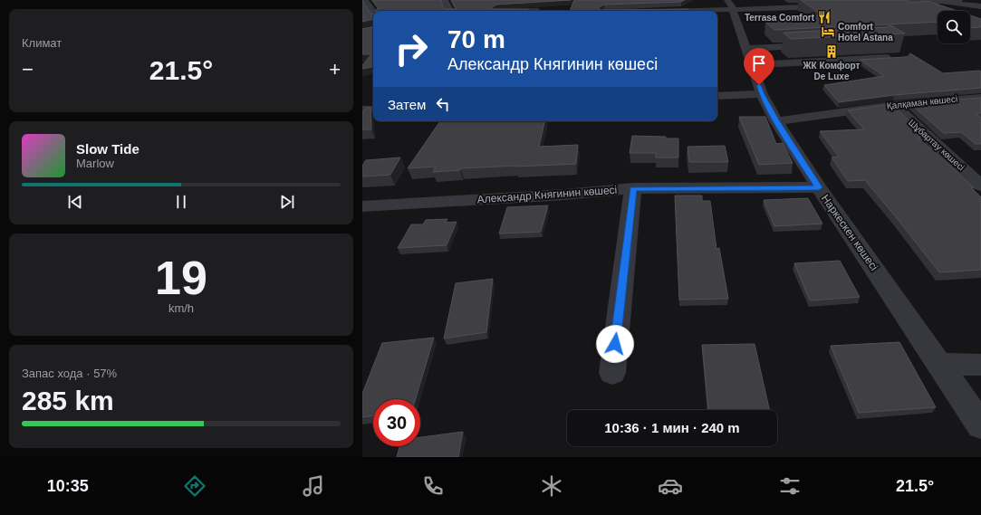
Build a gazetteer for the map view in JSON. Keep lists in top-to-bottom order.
{
  "streets": {
    "street": [
      "Қалқаман көшесі",
      "Шұбартау көшесі",
      "Александр Княгинин көшесі",
      "Наркескен көшесі"
    ]
  },
  "crossings": [
    ["Қалқаман көшесі", "Шұбартау көшесі"],
    ["Қалқаман көшесі", "Наркескен көшесі"],
    ["Александр Княгинин көшесі", "Наркескен көшесі"]
  ],
  "places": {
    "restaurant": ["Terrasa Comfort"],
    "hotel": ["Comfort Hotel Astana"],
    "building": ["ЖК Комфорт De Luxe"]
  },
  "page": {
    "tile": [
      "Климат",
      ["19", "km/h"],
      ["Запас хода · 57%", "285 km"]
    ],
    "turn": ["70 m", "Александр Княгинин көшесі"],
    "heat": ["−", "21.5°", "+"],
    "then": "Затем",
    "song": ["Slow Tide", "Marlow"],
    "limit": "30",
    "trip": "10:36 · 1 мин · 240 m",
    "tabs": ["10:35", "21.5°"]
  }
}
